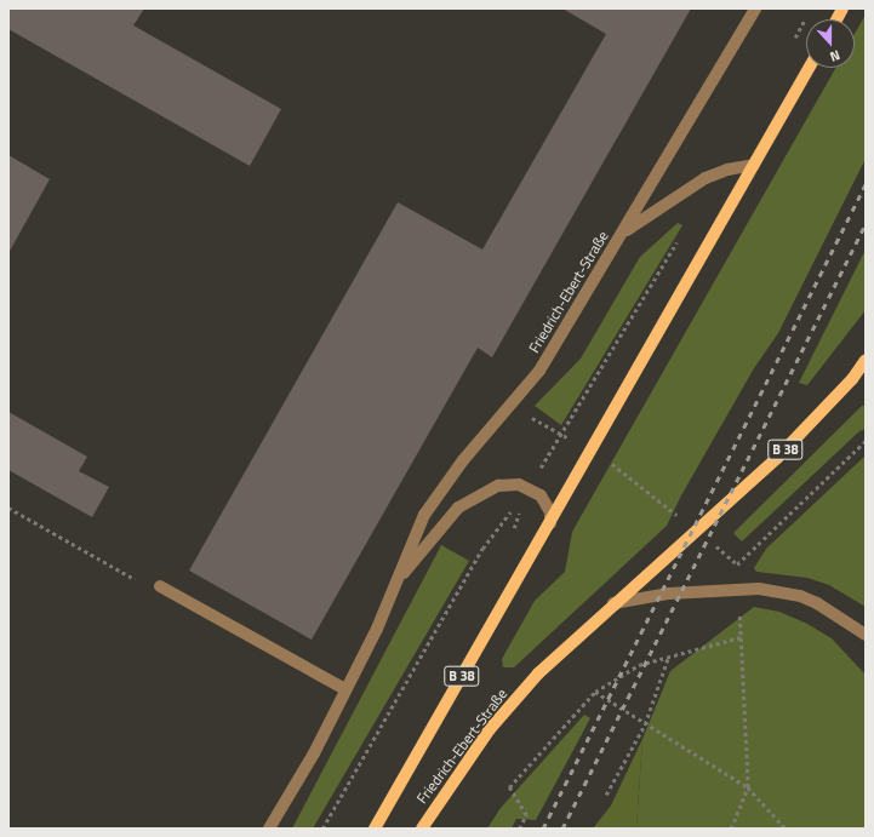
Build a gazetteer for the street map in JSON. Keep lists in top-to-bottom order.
{
  "streets": {
    "main road": ["Friedrich-Ebert-Straße", "B 38"]
  },
  "north": "bottom"
}
